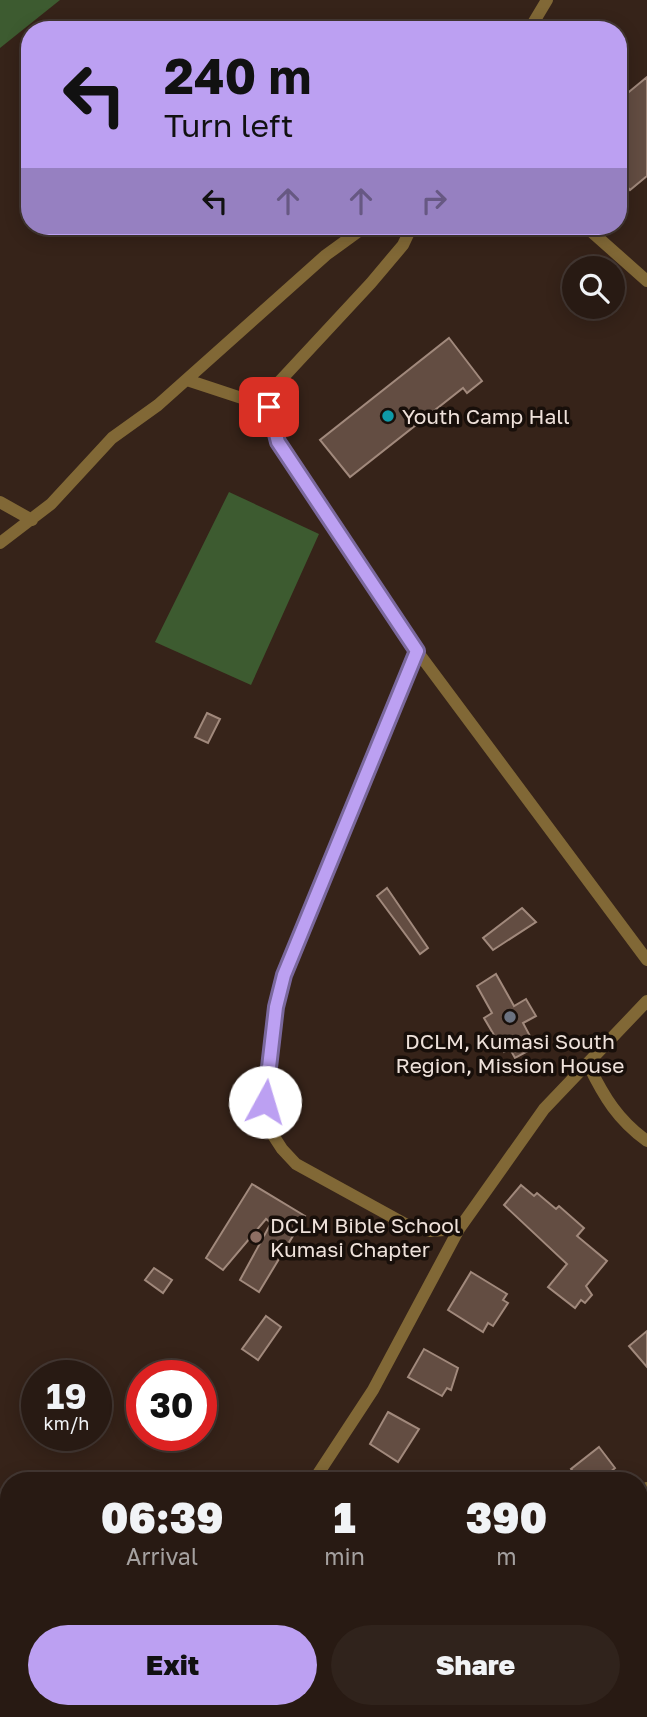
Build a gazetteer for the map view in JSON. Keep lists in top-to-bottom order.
{
  "places": ["Youth Camp Hall", "DCLM, Kumasi South Region, Mission House", "DCLM Bible School Kumasi Chapter"],
  "page": {
    "turn": ["240 m", "Turn left"],
    "speed": "19 km/h",
    "limit": "30",
    "eta": [
      "06:39",
      "Arrival",
      "1",
      "min",
      "390",
      "m"
    ],
    "buttons": ["Exit", "Share"]
  }
}
